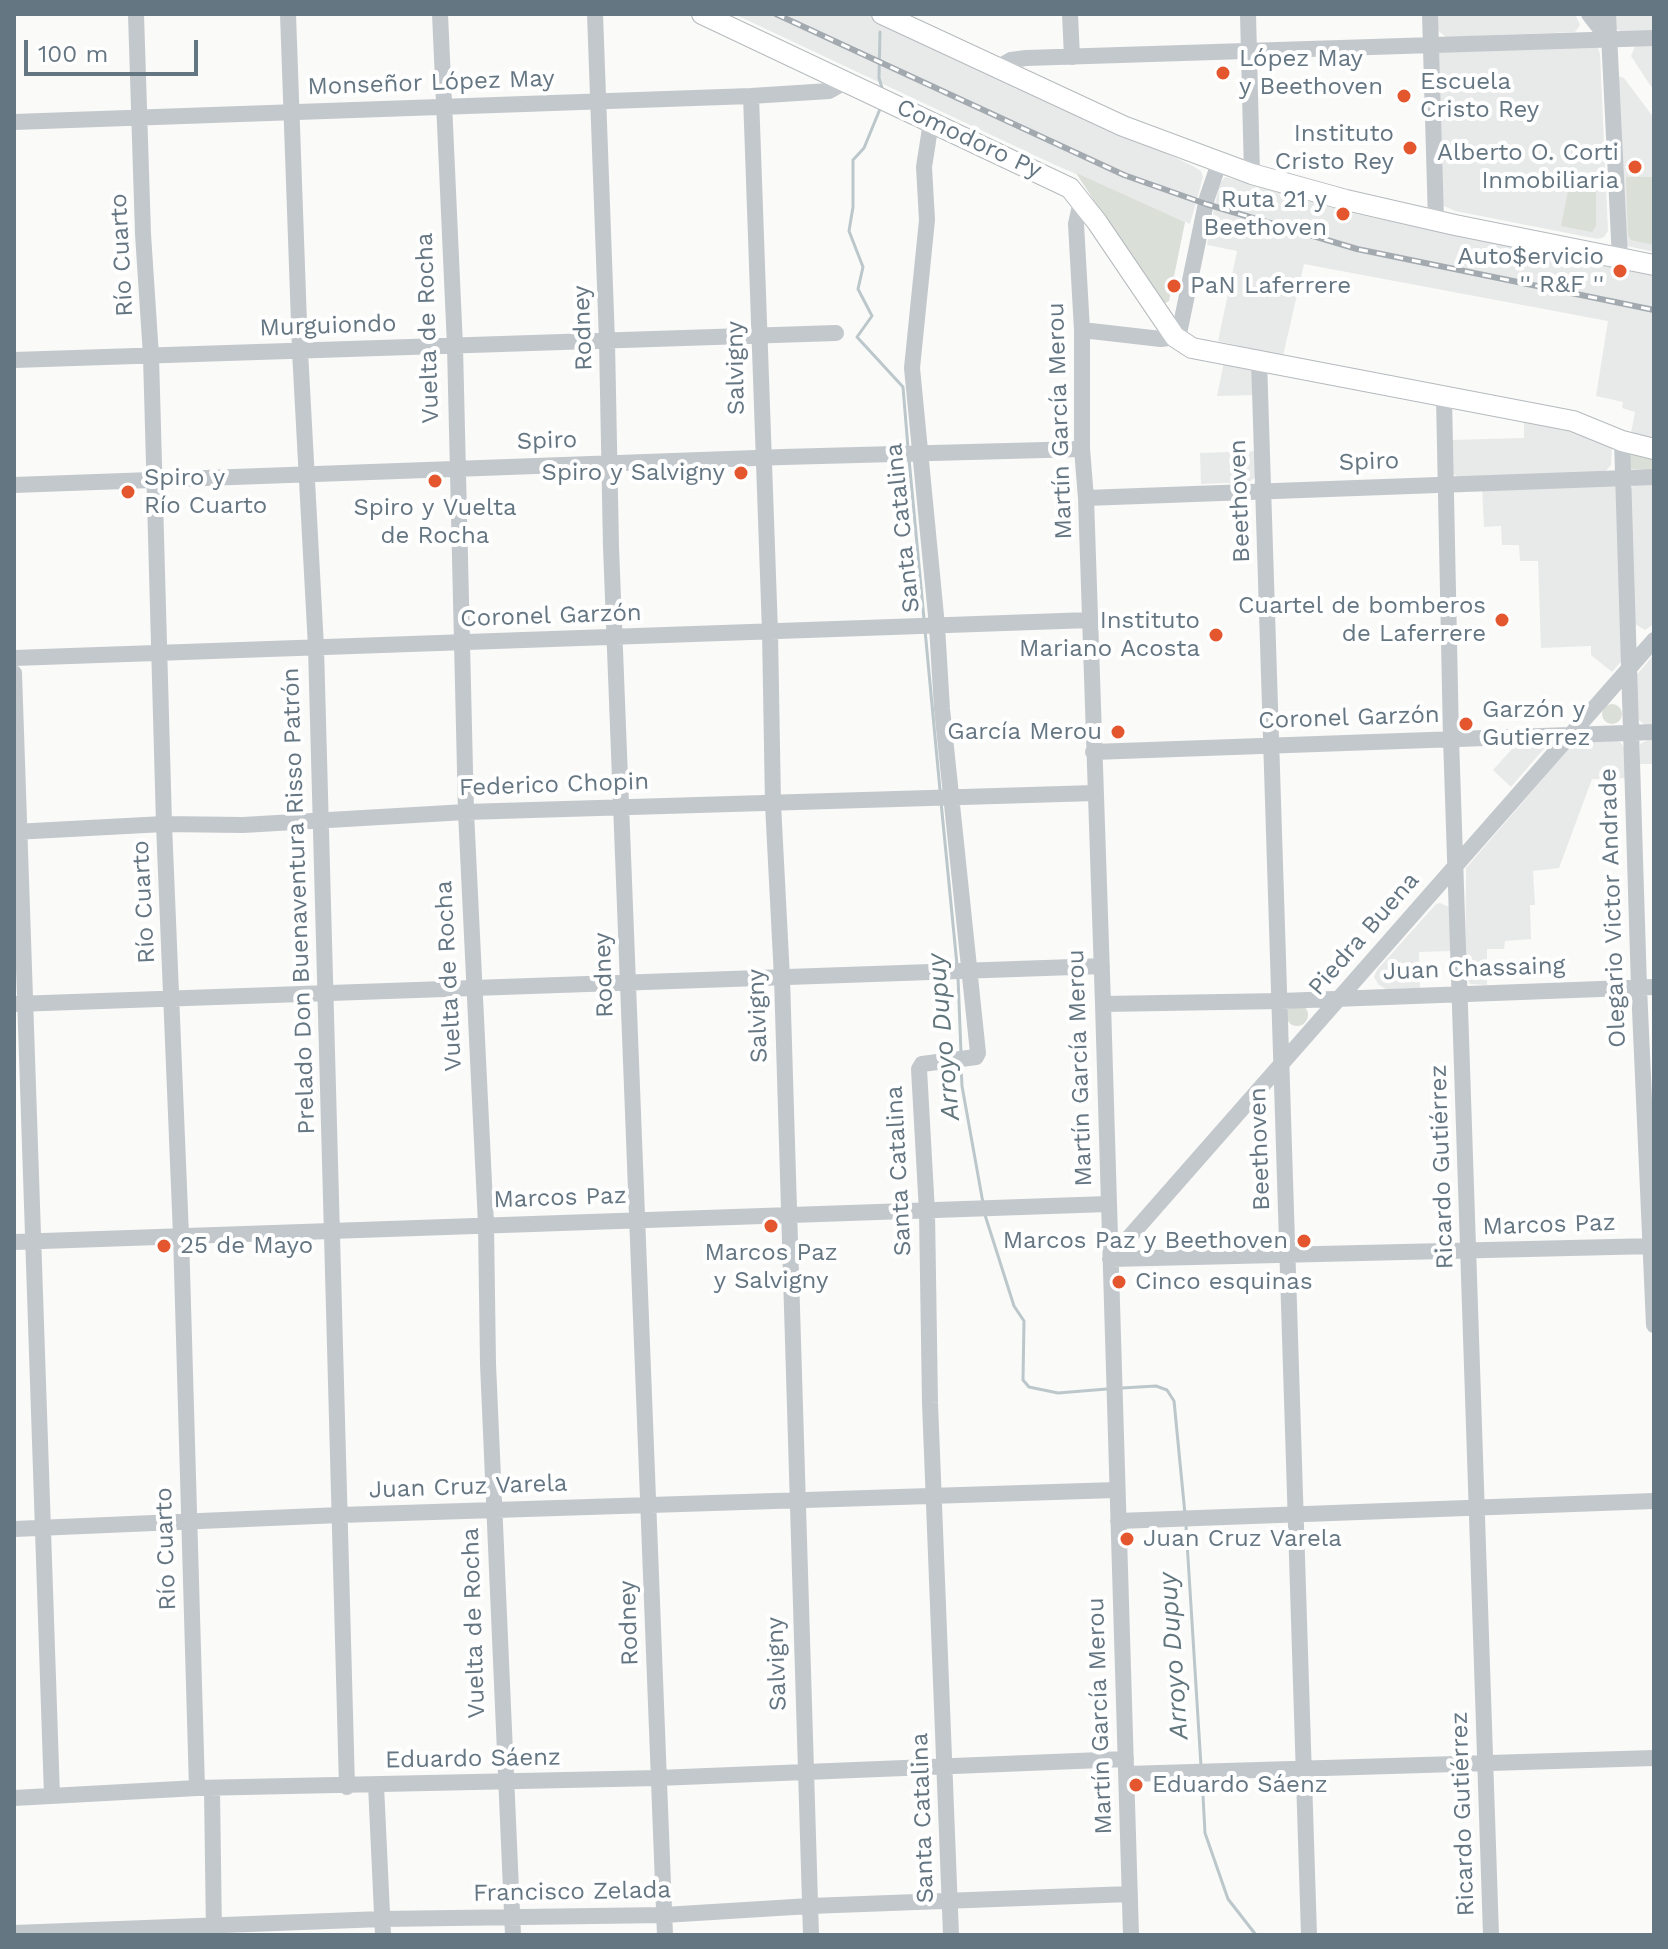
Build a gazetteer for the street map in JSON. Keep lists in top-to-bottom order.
{
  "streets": {
    "main road": ["Comodoro Py"],
    "street": [
      "Monseñor López May",
      "Río Cuarto",
      "Murguiondo",
      "Vuelta de Rocha",
      "Rodney",
      "Salvigny",
      "Martín García Merou",
      "Spiro",
      "Beethoven",
      "Santa Catalina",
      "Coronel Garzón",
      "Federico Chopin",
      "Prelado Don Buenaventura Risso Patrón",
      "Olegario Victor Andrade",
      "Piedra Buena",
      "Juan Chassaing",
      "Ricardo Gutiérrez",
      "Marcos Paz",
      "Juan Cruz Varela",
      "Eduardo Sáenz",
      "Francisco Zelada"
    ]
  },
  "crossings": [
    ["Monseñor López May", "Comodoro Py"],
    ["Monseñor López May", "Río Cuarto"],
    ["Monseñor López May", "Vuelta de Rocha"],
    ["Monseñor López May", "Rodney"],
    ["Monseñor López May", "Salvigny"],
    ["Monseñor López May", "Prelado Don Buenaventura Risso Patrón"],
    ["Comodoro Py", "Martín García Merou"],
    ["Comodoro Py", "Santa Catalina"],
    ["Río Cuarto", "Murguiondo"],
    ["Río Cuarto", "Spiro"],
    ["Río Cuarto", "Coronel Garzón"],
    ["Río Cuarto", "Federico Chopin"],
    ["Río Cuarto", "Marcos Paz"],
    ["Río Cuarto", "Juan Cruz Varela"],
    ["Río Cuarto", "Eduardo Sáenz"],
    ["Río Cuarto", "Francisco Zelada"],
    ["Murguiondo", "Vuelta de Rocha"],
    ["Murguiondo", "Rodney"],
    ["Murguiondo", "Salvigny"],
    ["Murguiondo", "Prelado Don Buenaventura Risso Patrón"],
    ["Vuelta de Rocha", "Spiro"],
    ["Vuelta de Rocha", "Coronel Garzón"],
    ["Vuelta de Rocha", "Federico Chopin"],
    ["Vuelta de Rocha", "Marcos Paz"],
    ["Vuelta de Rocha", "Juan Cruz Varela"],
    ["Vuelta de Rocha", "Eduardo Sáenz"],
    ["Vuelta de Rocha", "Francisco Zelada"],
    ["Rodney", "Spiro"],
    ["Rodney", "Coronel Garzón"],
    ["Rodney", "Federico Chopin"],
    ["Rodney", "Marcos Paz"],
    ["Rodney", "Juan Cruz Varela"],
    ["Rodney", "Eduardo Sáenz"],
    ["Rodney", "Francisco Zelada"],
    ["Salvigny", "Spiro"],
    ["Salvigny", "Coronel Garzón"],
    ["Salvigny", "Federico Chopin"],
    ["Salvigny", "Marcos Paz"],
    ["Salvigny", "Juan Cruz Varela"],
    ["Salvigny", "Eduardo Sáenz"],
    ["Salvigny", "Francisco Zelada"],
    ["Martín García Merou", "Spiro"],
    ["Martín García Merou", "Coronel Garzón"],
    ["Martín García Merou", "Federico Chopin"],
    ["Martín García Merou", "Piedra Buena"],
    ["Martín García Merou", "Juan Chassaing"],
    ["Martín García Merou", "Marcos Paz"],
    ["Martín García Merou", "Juan Cruz Varela"],
    ["Martín García Merou", "Eduardo Sáenz"],
    ["Martín García Merou", "Francisco Zelada"],
    ["Spiro", "Beethoven"],
    ["Spiro", "Santa Catalina"],
    ["Spiro", "Prelado Don Buenaventura Risso Patrón"],
    ["Spiro", "Olegario Victor Andrade"],
    ["Spiro", "Ricardo Gutiérrez"],
    ["Beethoven", "Coronel Garzón"],
    ["Beethoven", "Piedra Buena"],
    ["Beethoven", "Juan Chassaing"],
    ["Beethoven", "Marcos Paz"],
    ["Beethoven", "Eduardo Sáenz"],
    ["Santa Catalina", "Coronel Garzón"],
    ["Santa Catalina", "Federico Chopin"],
    ["Santa Catalina", "Marcos Paz"],
    ["Santa Catalina", "Juan Cruz Varela"],
    ["Santa Catalina", "Eduardo Sáenz"],
    ["Santa Catalina", "Francisco Zelada"],
    ["Coronel Garzón", "Prelado Don Buenaventura Risso Patrón"],
    ["Coronel Garzón", "Olegario Victor Andrade"],
    ["Coronel Garzón", "Piedra Buena"],
    ["Coronel Garzón", "Ricardo Gutiérrez"],
    ["Federico Chopin", "Prelado Don Buenaventura Risso Patrón"],
    ["Prelado Don Buenaventura Risso Patrón", "Marcos Paz"],
    ["Prelado Don Buenaventura Risso Patrón", "Juan Cruz Varela"],
    ["Prelado Don Buenaventura Risso Patrón", "Eduardo Sáenz"],
    ["Olegario Victor Andrade", "Piedra Buena"],
    ["Olegario Victor Andrade", "Juan Chassaing"],
    ["Olegario Victor Andrade", "Marcos Paz"],
    ["Piedra Buena", "Juan Chassaing"],
    ["Piedra Buena", "Ricardo Gutiérrez"],
    ["Piedra Buena", "Marcos Paz"],
    ["Juan Chassaing", "Ricardo Gutiérrez"],
    ["Ricardo Gutiérrez", "Marcos Paz"],
    ["Ricardo Gutiérrez", "Eduardo Sáenz"]
  ],
  "water": ["Arroyo Dupuy"],
  "places": [
    "López May y Beethoven",
    "Escuela Cristo Rey",
    "Instituto Cristo Rey",
    "Alberto O. Corti Inmobiliaria",
    "Ruta 21 y Beethoven",
    "Auto$ervicio '' R&F ''",
    "PaN Laferrere",
    "Spiro y Salvigny",
    "Spiro y Vuelta de Rocha",
    "Spiro y Río Cuarto",
    "Cuartel de bomberos de Laferrere",
    "Instituto Mariano Acosta",
    "Garzón y Gutierrez",
    "García Merou",
    "Marcos Paz y Salvigny",
    "Marcos Paz y Beethoven",
    "25 de Mayo",
    "Cinco esquinas",
    "Juan Cruz Varela",
    "Eduardo Sáenz"
  ],
  "scale_bar": "100 m"
}
